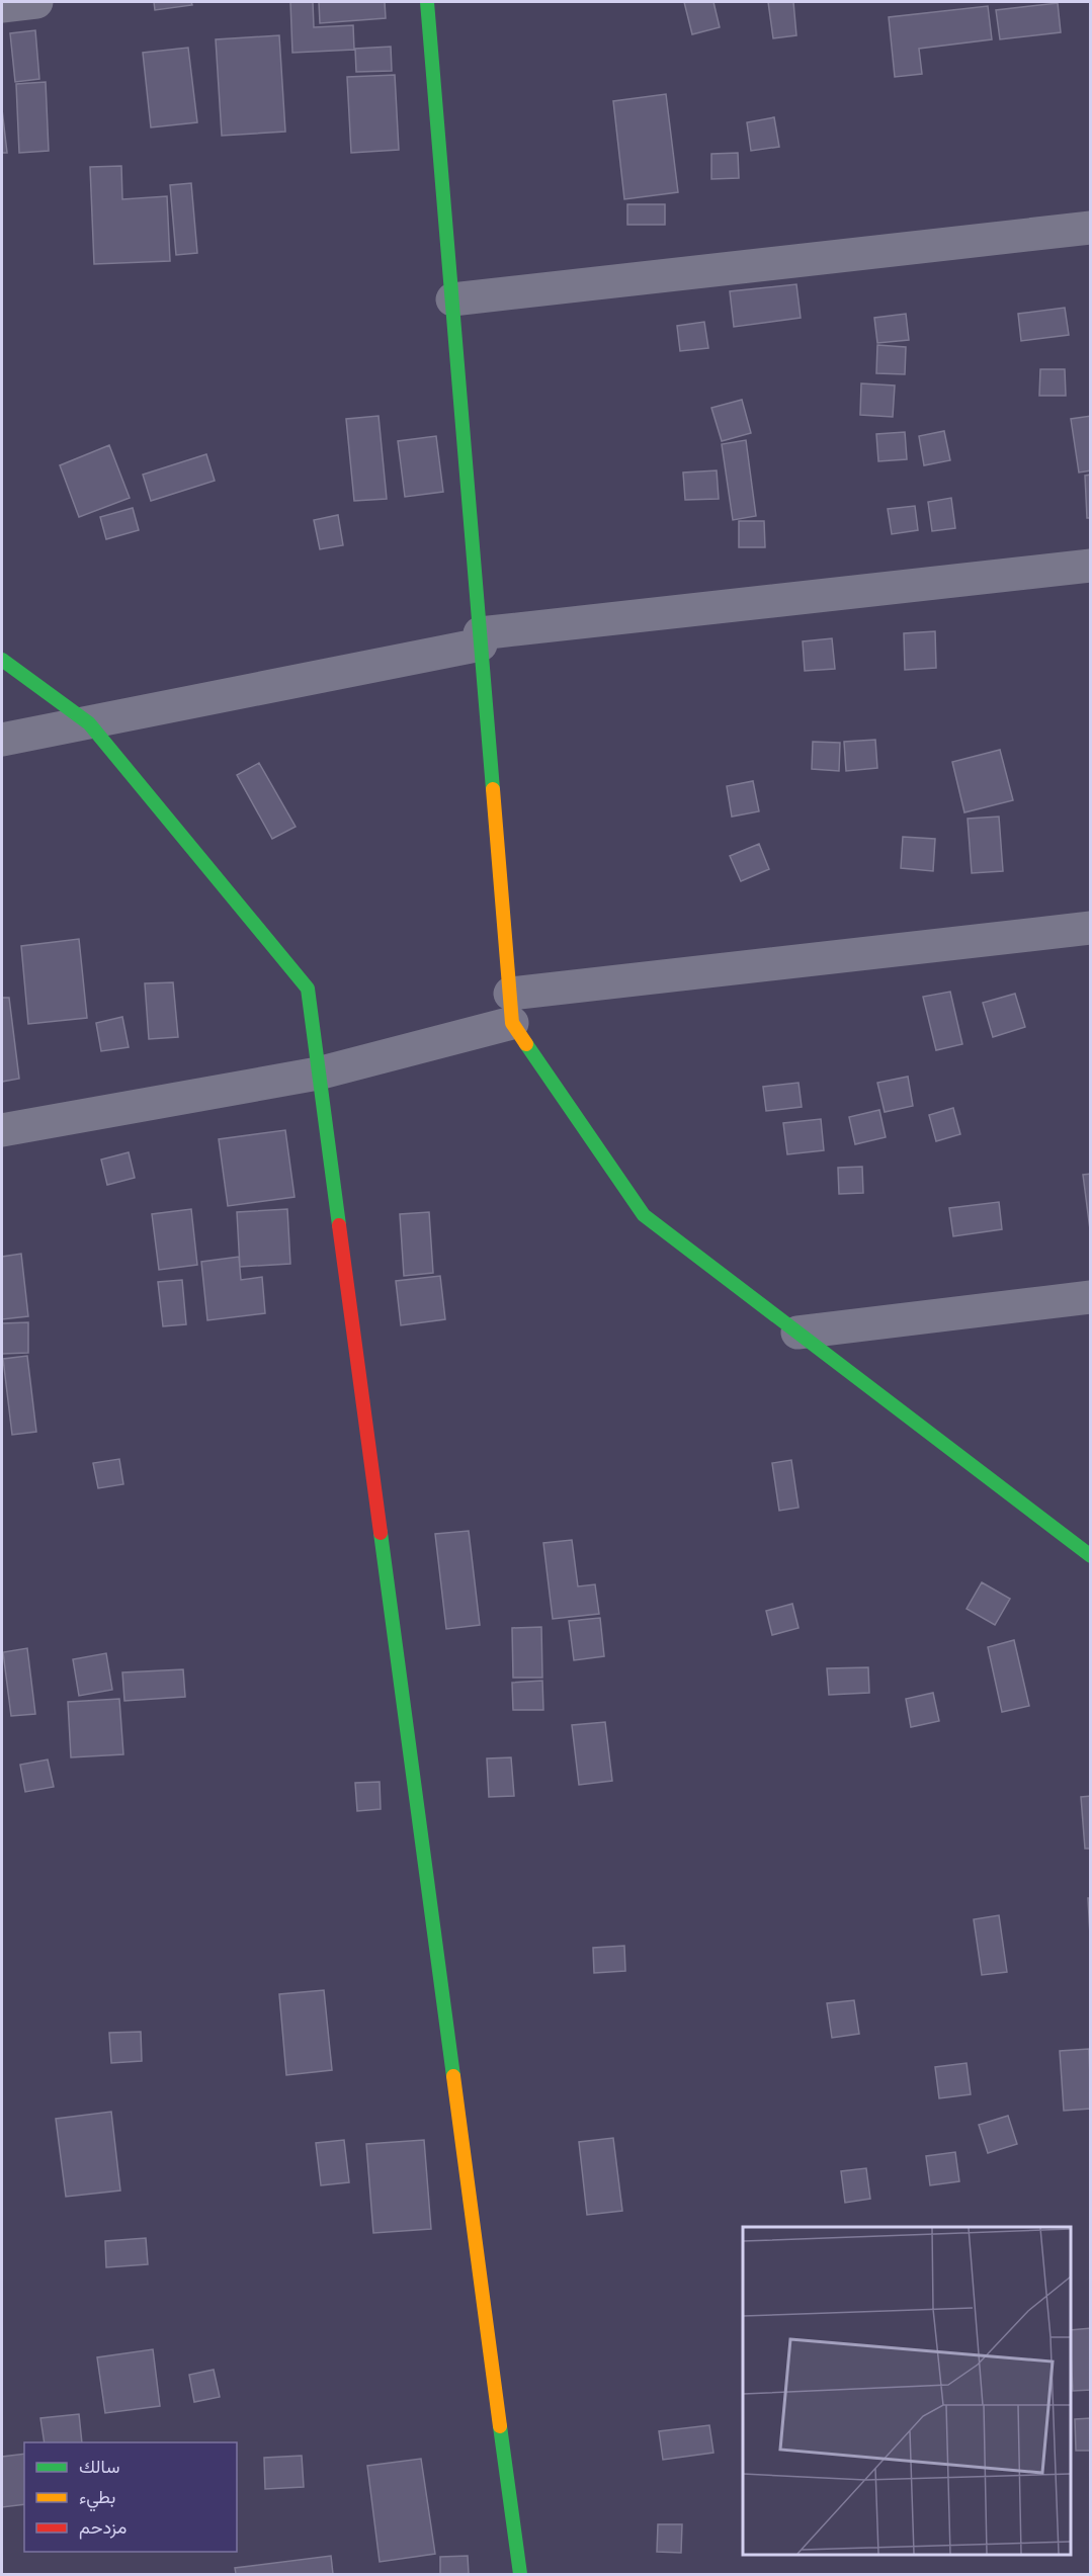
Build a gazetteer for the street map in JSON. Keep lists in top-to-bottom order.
{
  "legend": ["سالك", "بطيء", "مزدحم"]
}
